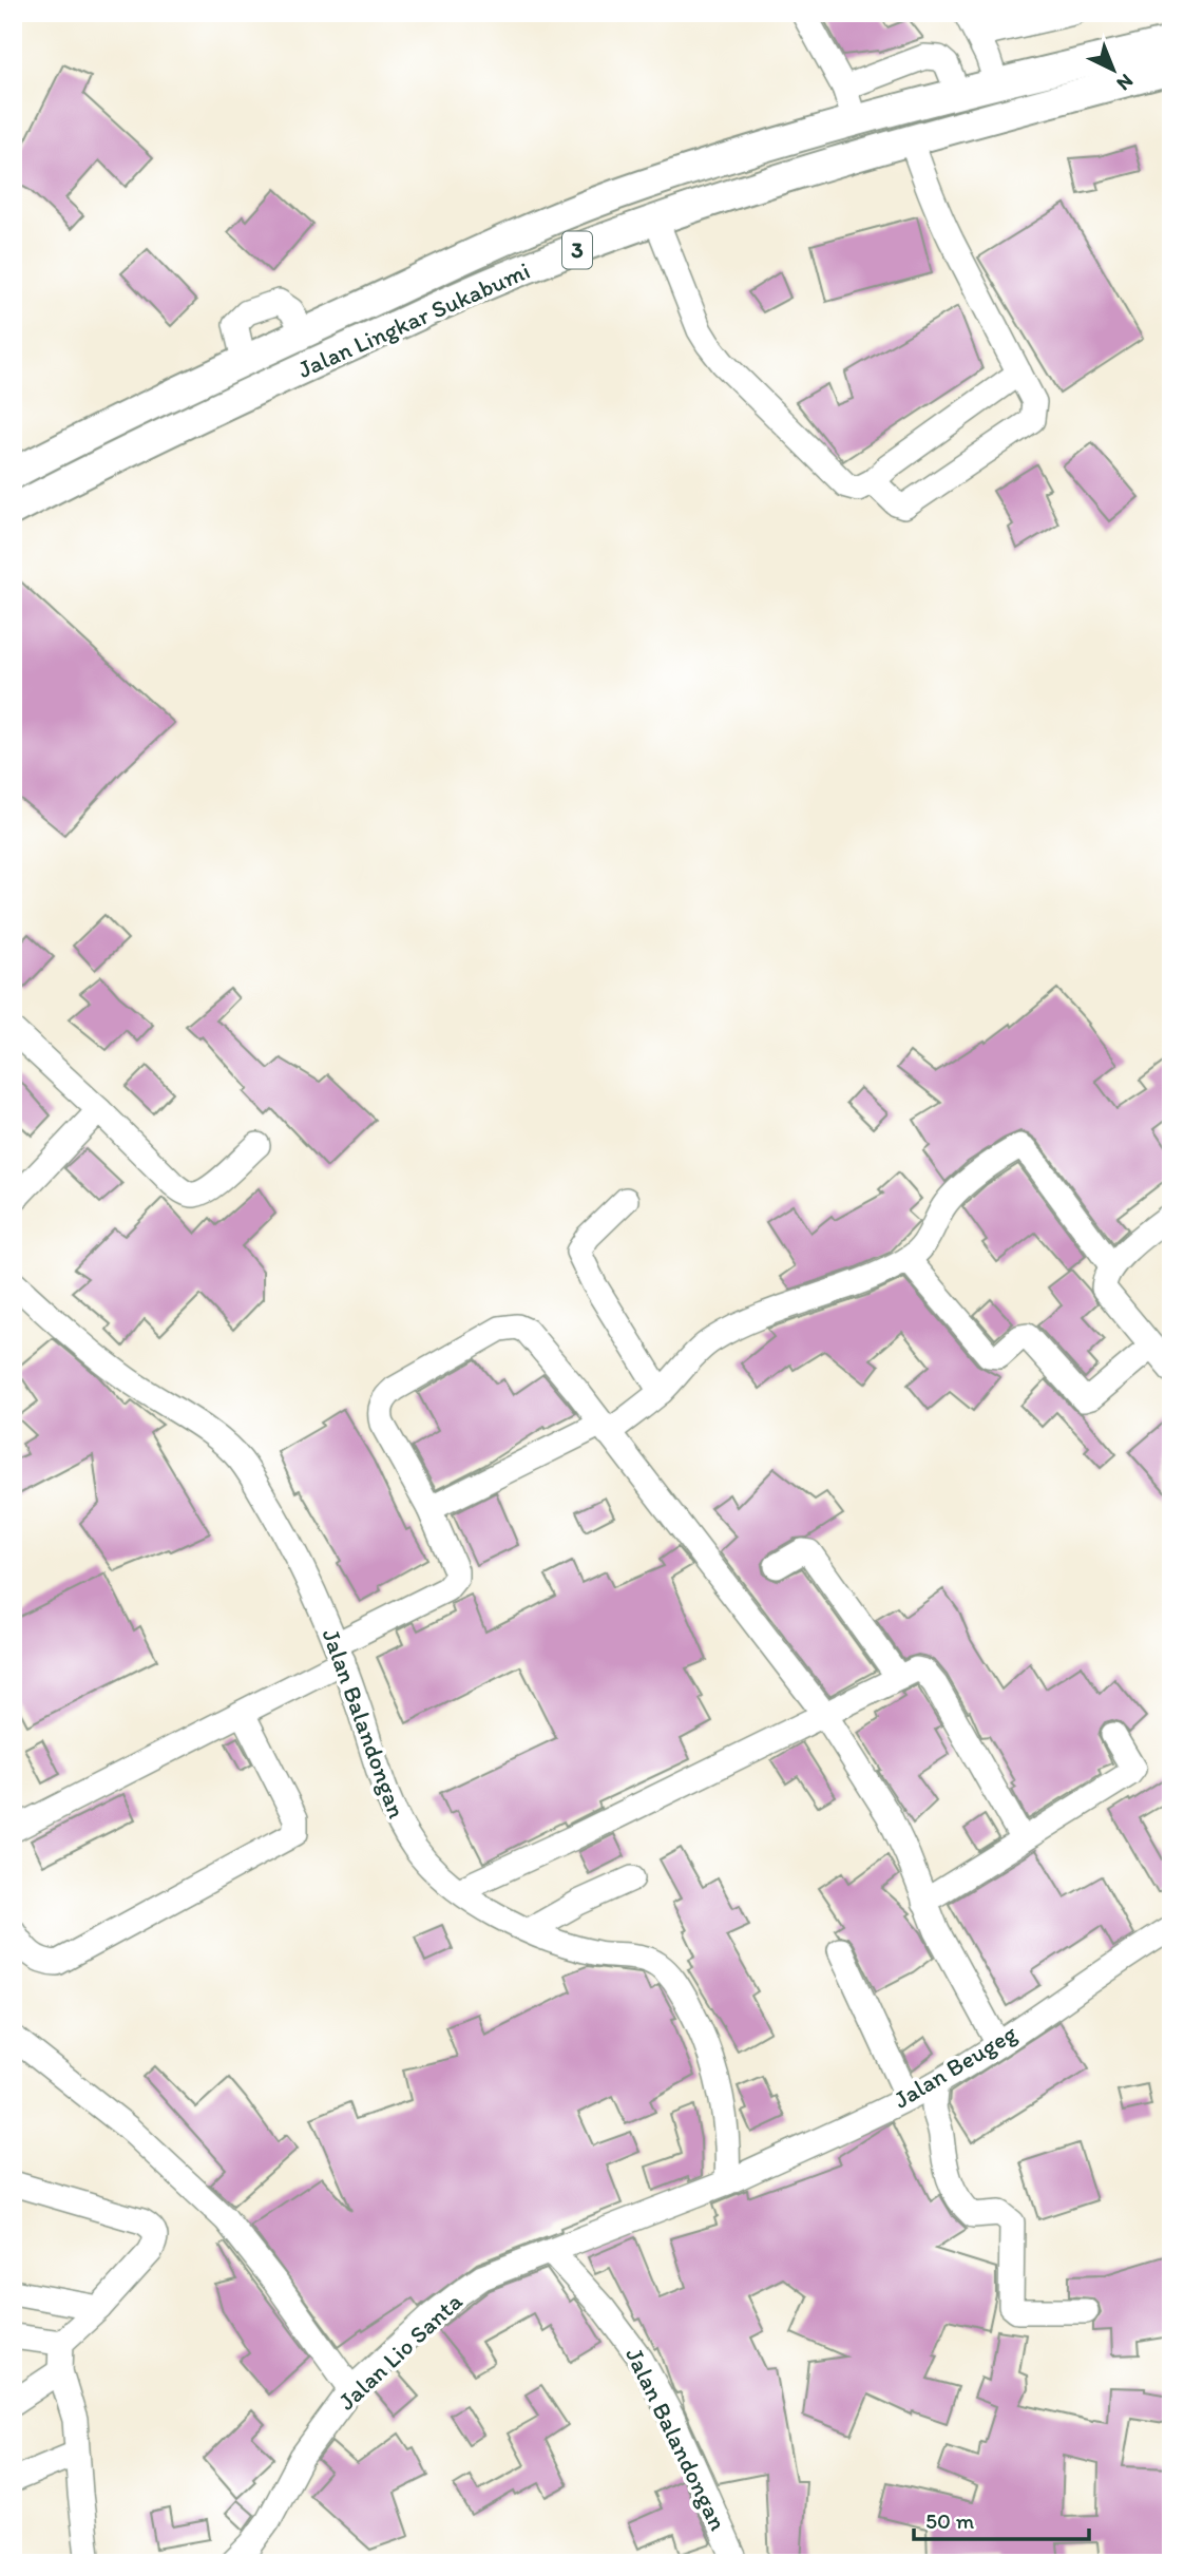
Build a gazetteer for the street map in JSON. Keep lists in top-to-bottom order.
{
  "streets": {
    "main road": ["3", "Jalan Lingkar Sukabumi"],
    "street": ["Jalan Balandongan", "Jalan Beugeg", "Jalan Lio Santa"]
  },
  "crossings": [
    ["Jalan Balandongan", "Jalan Beugeg"],
    ["Jalan Balandongan", "Jalan Lio Santa"]
  ],
  "scale_bar": "50 m",
  "north": "bottom right"
}
